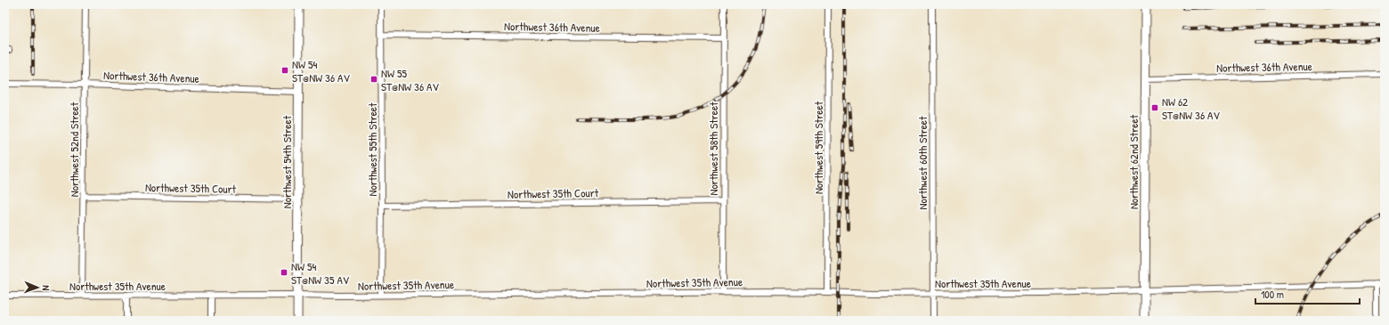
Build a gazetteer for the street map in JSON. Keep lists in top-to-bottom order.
{
  "streets": {
    "main road": ["Northwest 54th Street", "Northwest 62nd Street"],
    "street": [
      "Northwest 36th Avenue",
      "Northwest 59th Street",
      "Northwest 58th Street",
      "Northwest 52nd Street",
      "Northwest 55th Street",
      "Northwest 60th Street",
      "Northwest 35th Court",
      "Northwest 35th Avenue"
    ]
  },
  "crossings": [
    ["Northwest 36th Avenue", "Northwest 58th Street"],
    ["Northwest 36th Avenue", "Northwest 52nd Street"],
    ["Northwest 36th Avenue", "Northwest 55th Street"],
    ["Northwest 36th Avenue", "Northwest 54th Street"],
    ["Northwest 36th Avenue", "Northwest 62nd Street"],
    ["Northwest 59th Street", "Northwest 35th Avenue"],
    ["Northwest 58th Street", "Northwest 35th Court"],
    ["Northwest 58th Street", "Northwest 35th Avenue"],
    ["Northwest 52nd Street", "Northwest 35th Court"],
    ["Northwest 52nd Street", "Northwest 35th Avenue"],
    ["Northwest 55th Street", "Northwest 35th Court"],
    ["Northwest 55th Street", "Northwest 35th Avenue"],
    ["Northwest 54th Street", "Northwest 35th Court"],
    ["Northwest 54th Street", "Northwest 35th Avenue"],
    ["Northwest 62nd Street", "Northwest 35th Avenue"],
    ["Northwest 60th Street", "Northwest 35th Avenue"]
  ],
  "places": {
    "transit": [
      "NW 54 ST@NW 36 AV",
      "NW 55 ST@NW 36 AV",
      "NW 62 ST@NW 36 AV",
      "NW 54 ST@NW 35 AV"
    ]
  },
  "scale_bar": "100 m",
  "north": "right"
}
